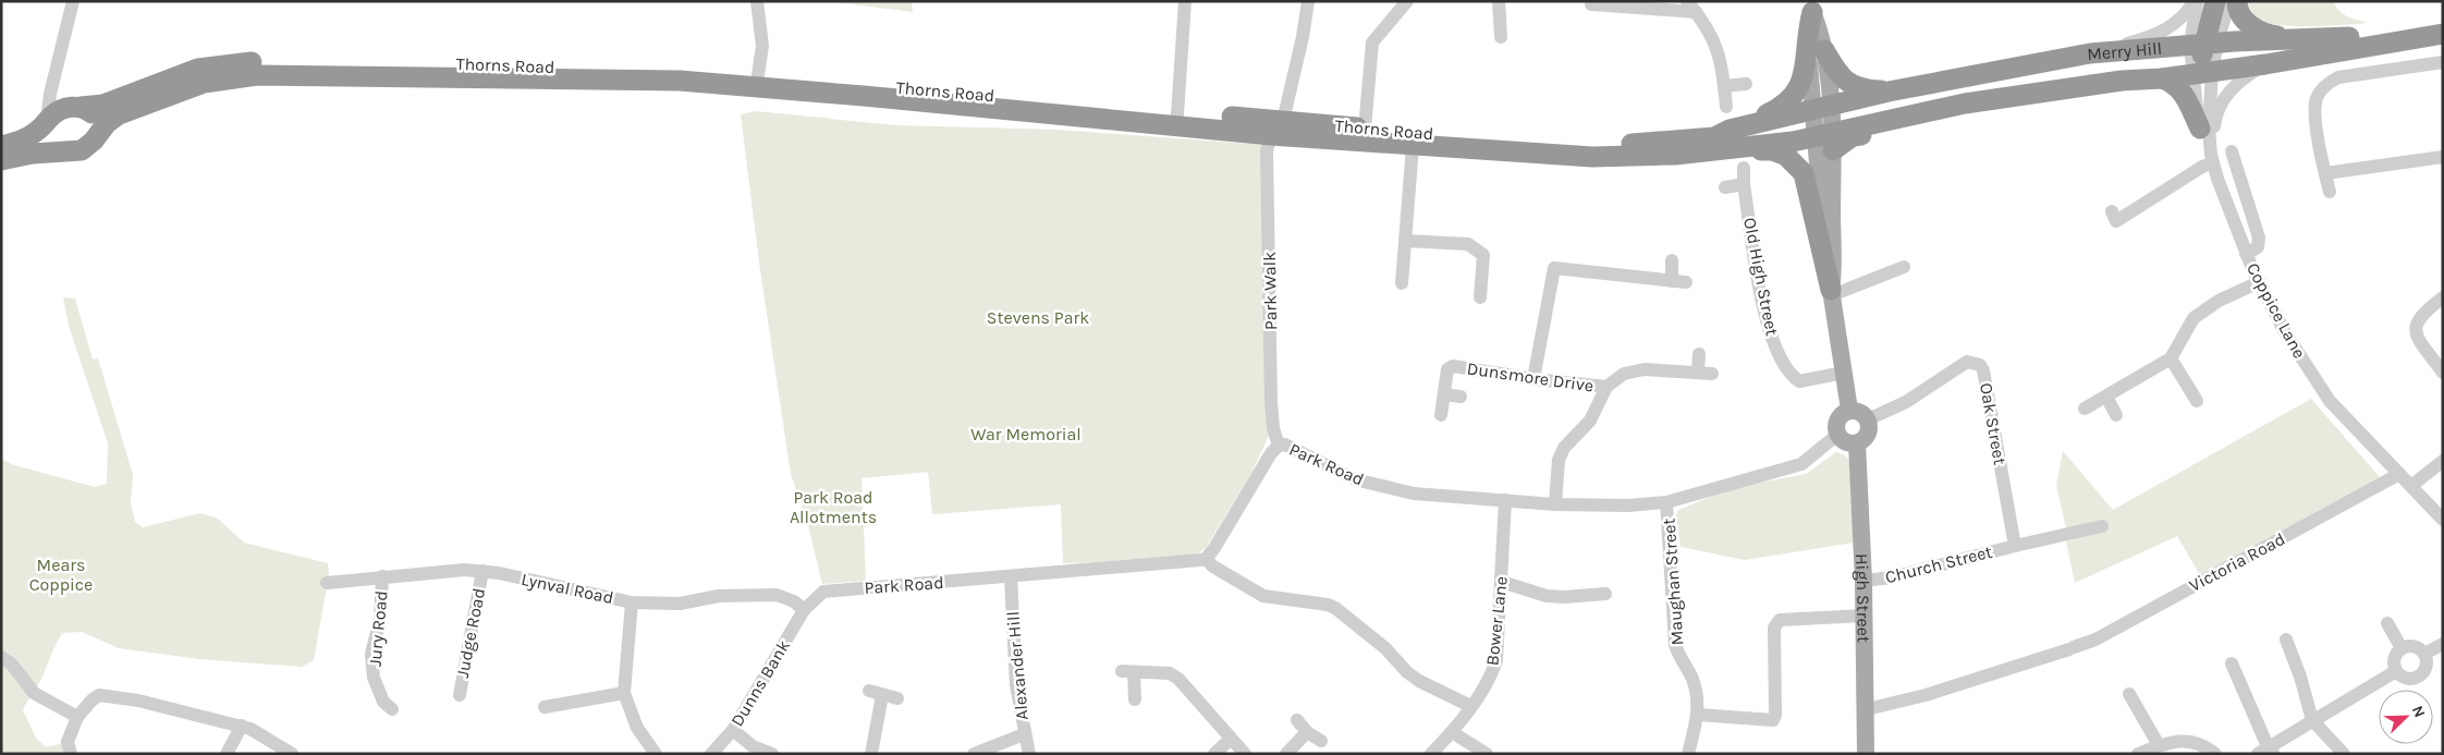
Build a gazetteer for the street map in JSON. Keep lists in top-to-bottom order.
{
  "streets": {
    "highway": ["Merry Hill", "Thorns Road"],
    "main road": ["High Street"],
    "street": [
      "Old High Street",
      "Park Walk",
      "Coppice Lane",
      "Dunsmore Drive",
      "Oak Street",
      "Park Road",
      "Victoria Road",
      "Church Street",
      "Maughan Street",
      "Lynval Road",
      "Bower Lane",
      "Jury Road",
      "Judge Road",
      "Alexander Hill",
      "Dunns Bank"
    ]
  },
  "crossings": [
    ["Merry Hill", "Thorns Road"],
    ["Merry Hill", "Coppice Lane"],
    ["Thorns Road", "Park Walk"],
    ["Park Walk", "Park Road"],
    ["Coppice Lane", "Victoria Road"],
    ["Oak Street", "Park Road"],
    ["Oak Street", "Church Street"],
    ["Oak Street", "High Street"],
    ["Park Road", "Maughan Street"],
    ["Park Road", "Lynval Road"],
    ["Park Road", "High Street"],
    ["Park Road", "Bower Lane"],
    ["Park Road", "Alexander Hill"],
    ["Park Road", "Dunns Bank"],
    ["Victoria Road", "High Street"],
    ["Church Street", "High Street"],
    ["Lynval Road", "Jury Road"],
    ["Lynval Road", "Judge Road"],
    ["Lynval Road", "Dunns Bank"]
  ],
  "parks": [
    "Stevens Park",
    "War Memorial",
    "Park Road Allotments",
    "Mears Coppice"
  ],
  "north": "top right"
}
